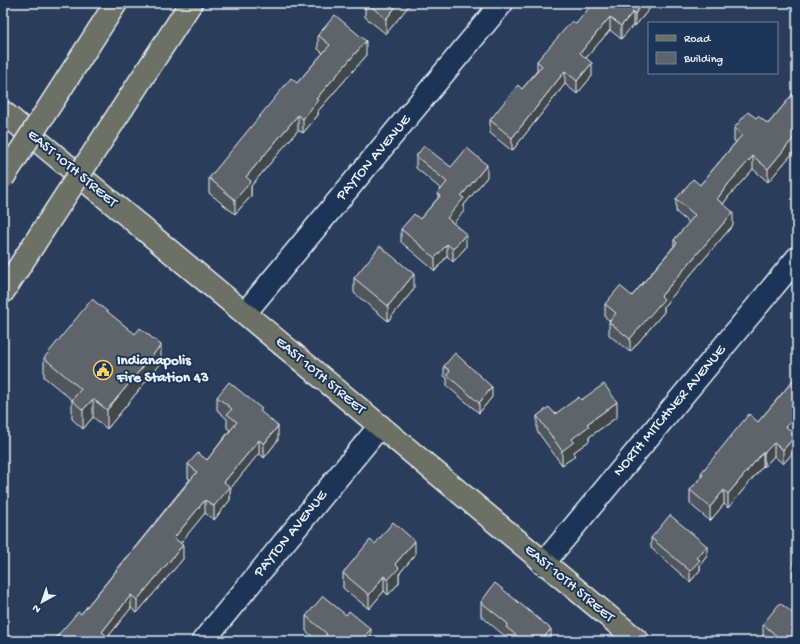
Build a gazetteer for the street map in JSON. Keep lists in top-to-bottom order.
{
  "streets": {
    "main road": ["EAST 10TH STREET"],
    "street": ["PAYTON AVENUE", "NORTH MITCHNER AVENUE"]
  },
  "crossings": [
    ["PAYTON AVENUE", "EAST 10TH STREET"],
    ["EAST 10TH STREET", "NORTH MITCHNER AVENUE"]
  ],
  "places": {
    "public building": ["Indianapolis Fire Station 43"]
  },
  "legend": ["Road", "Building"],
  "north": "bottom left"
}
